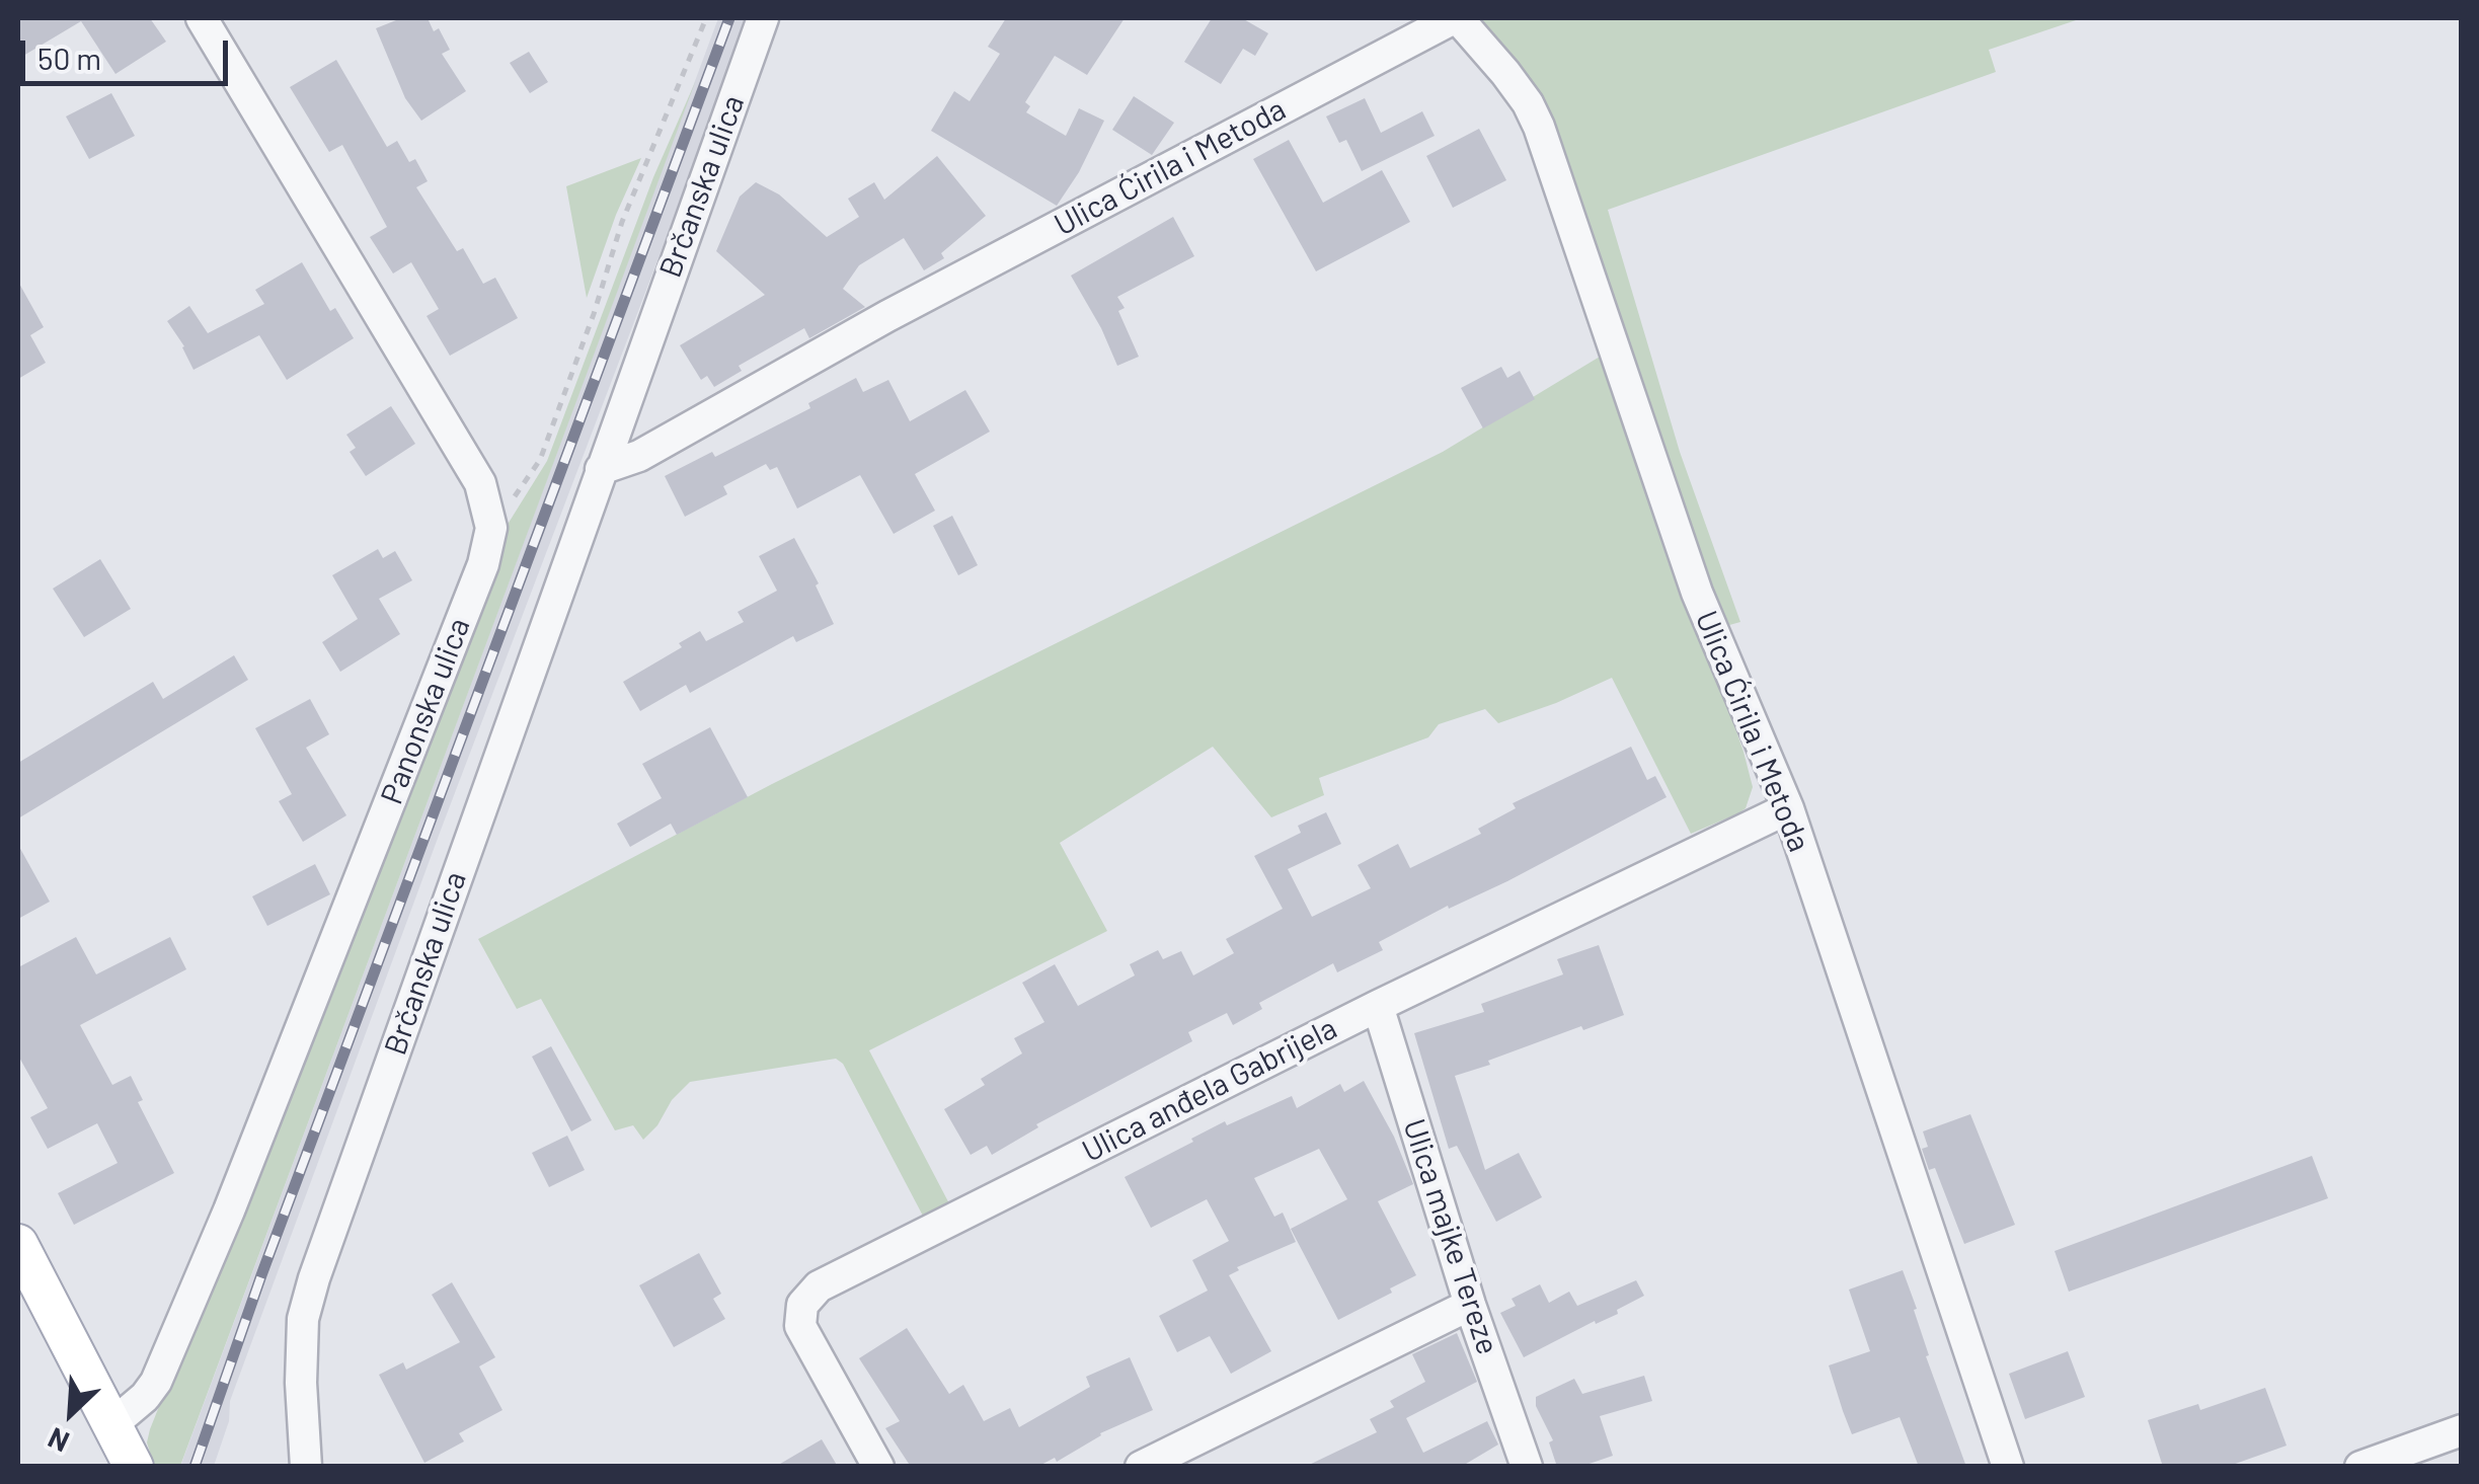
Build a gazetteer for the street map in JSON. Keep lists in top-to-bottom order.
{
  "streets": {
    "street": [
      "Ulica Ćirila i Metoda",
      "Brčanska ulica",
      "Panonska ulica",
      "Ulica anđela Gabrijela",
      "Ulica majke Tereze"
    ]
  },
  "crossings": [
    ["Ulica Ćirila i Metoda", "Brčanska ulica"],
    ["Ulica Ćirila i Metoda", "Ulica anđela Gabrijela"],
    ["Ulica anđela Gabrijela", "Ulica majke Tereze"]
  ],
  "scale_bar": "50 m",
  "north": "bottom left"
}
